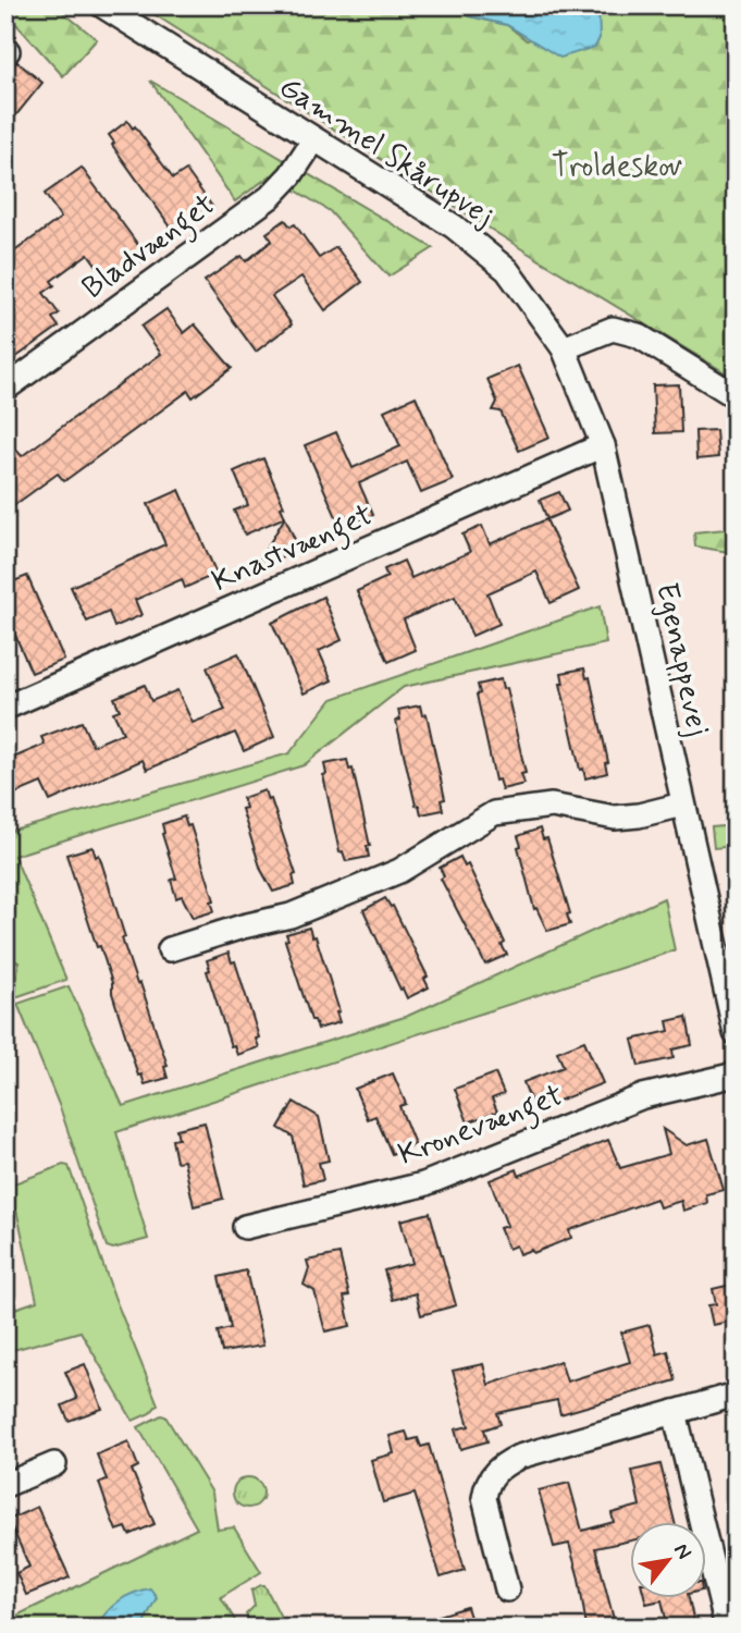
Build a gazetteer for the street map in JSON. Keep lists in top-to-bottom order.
{
  "streets": {
    "street": [
      "Gammel Skårupvej",
      "Bladvænget",
      "Knastvænget",
      "Egenappevej",
      "Kronevænget"
    ]
  },
  "crossings": [
    ["Gammel Skårupvej", "Bladvænget"],
    ["Gammel Skårupvej", "Egenappevej"],
    ["Knastvænget", "Egenappevej"]
  ],
  "parks": ["Troldeskov"],
  "north": "top right"
}
